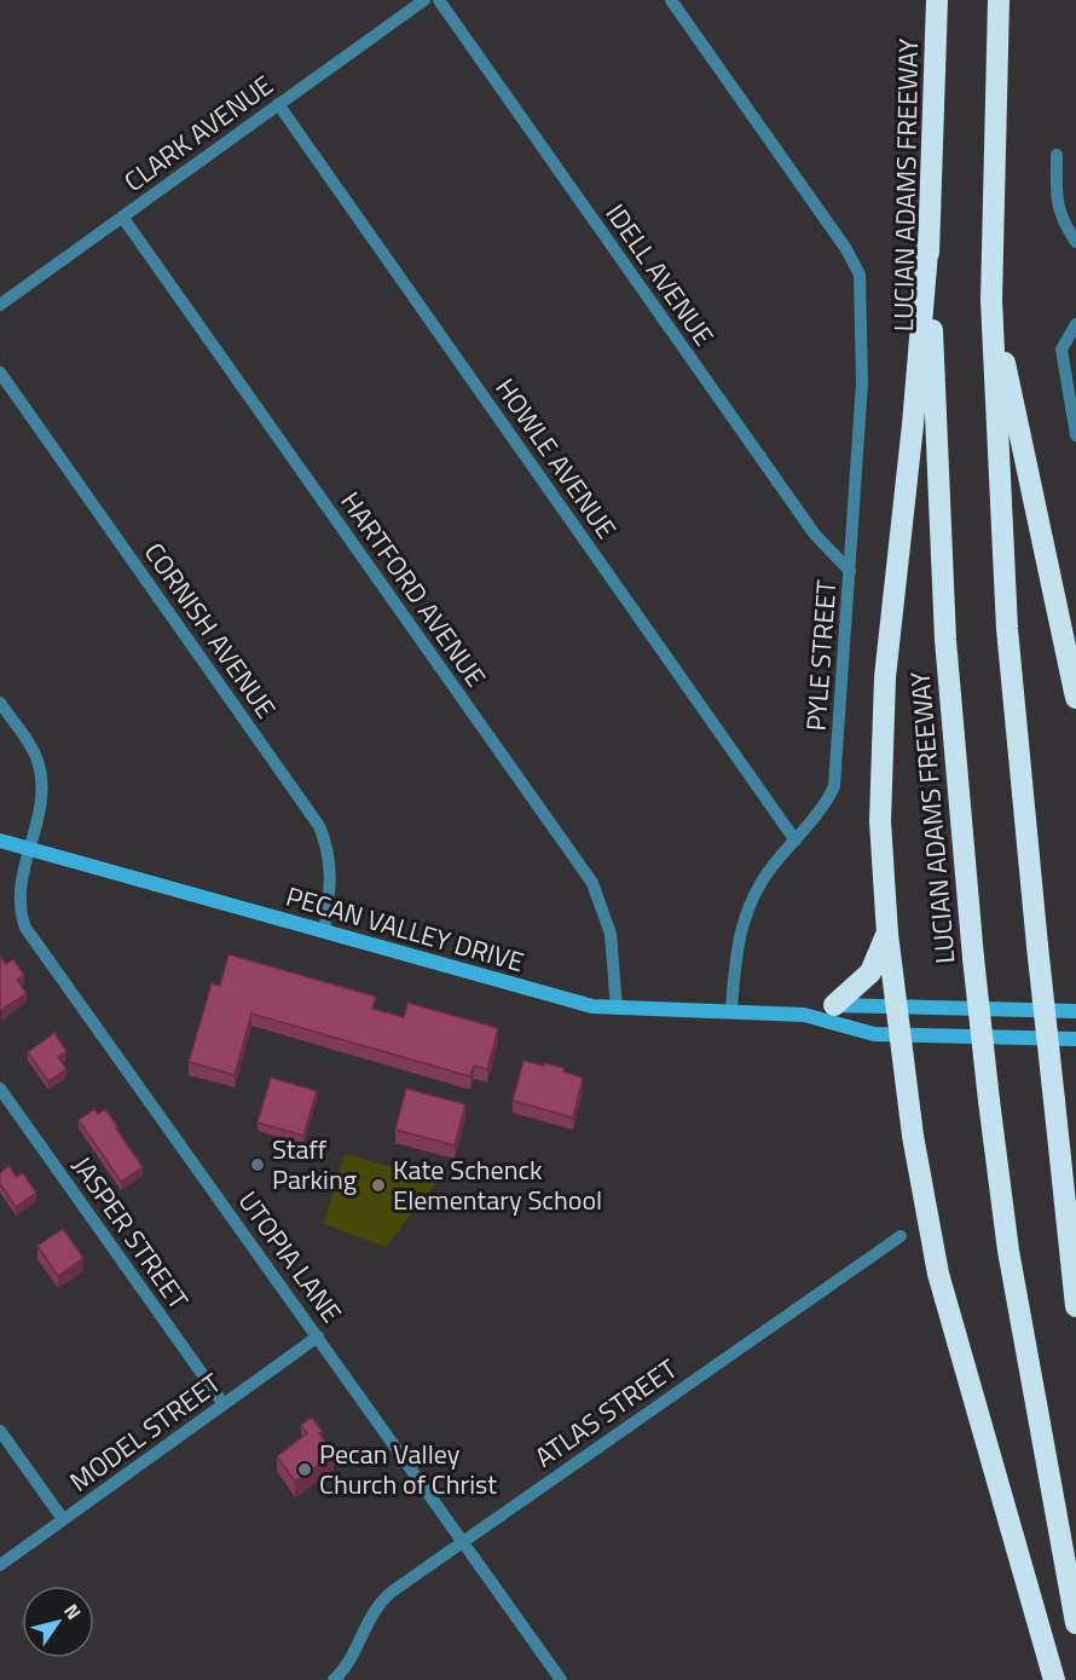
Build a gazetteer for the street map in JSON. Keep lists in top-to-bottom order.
{
  "streets": {
    "highway": ["LUCIAN ADAMS FREEWAY"],
    "main road": ["PECAN VALLEY DRIVE"],
    "street": [
      "CLARK AVENUE",
      "IDELL AVENUE",
      "HOWLE AVENUE",
      "HARTFORD AVENUE",
      "CORNISH AVENUE",
      "PYLE STREET",
      "JASPER STREET",
      "UTOPIA LANE",
      "ATLAS STREET",
      "MODEL STREET"
    ]
  },
  "crossings": [
    ["CLARK AVENUE", "HOWLE AVENUE"],
    ["CLARK AVENUE", "HARTFORD AVENUE"],
    ["IDELL AVENUE", "PYLE STREET"],
    ["HOWLE AVENUE", "PYLE STREET"],
    ["HARTFORD AVENUE", "PECAN VALLEY DRIVE"],
    ["CORNISH AVENUE", "PECAN VALLEY DRIVE"],
    ["PYLE STREET", "PECAN VALLEY DRIVE"],
    ["PECAN VALLEY DRIVE", "UTOPIA LANE"],
    ["JASPER STREET", "MODEL STREET"],
    ["UTOPIA LANE", "ATLAS STREET"],
    ["UTOPIA LANE", "MODEL STREET"]
  ],
  "places": ["Staff Parking", "Kate Schenck Elementary School", "Pecan Valley Church of Christ"],
  "north": "top right"
}
